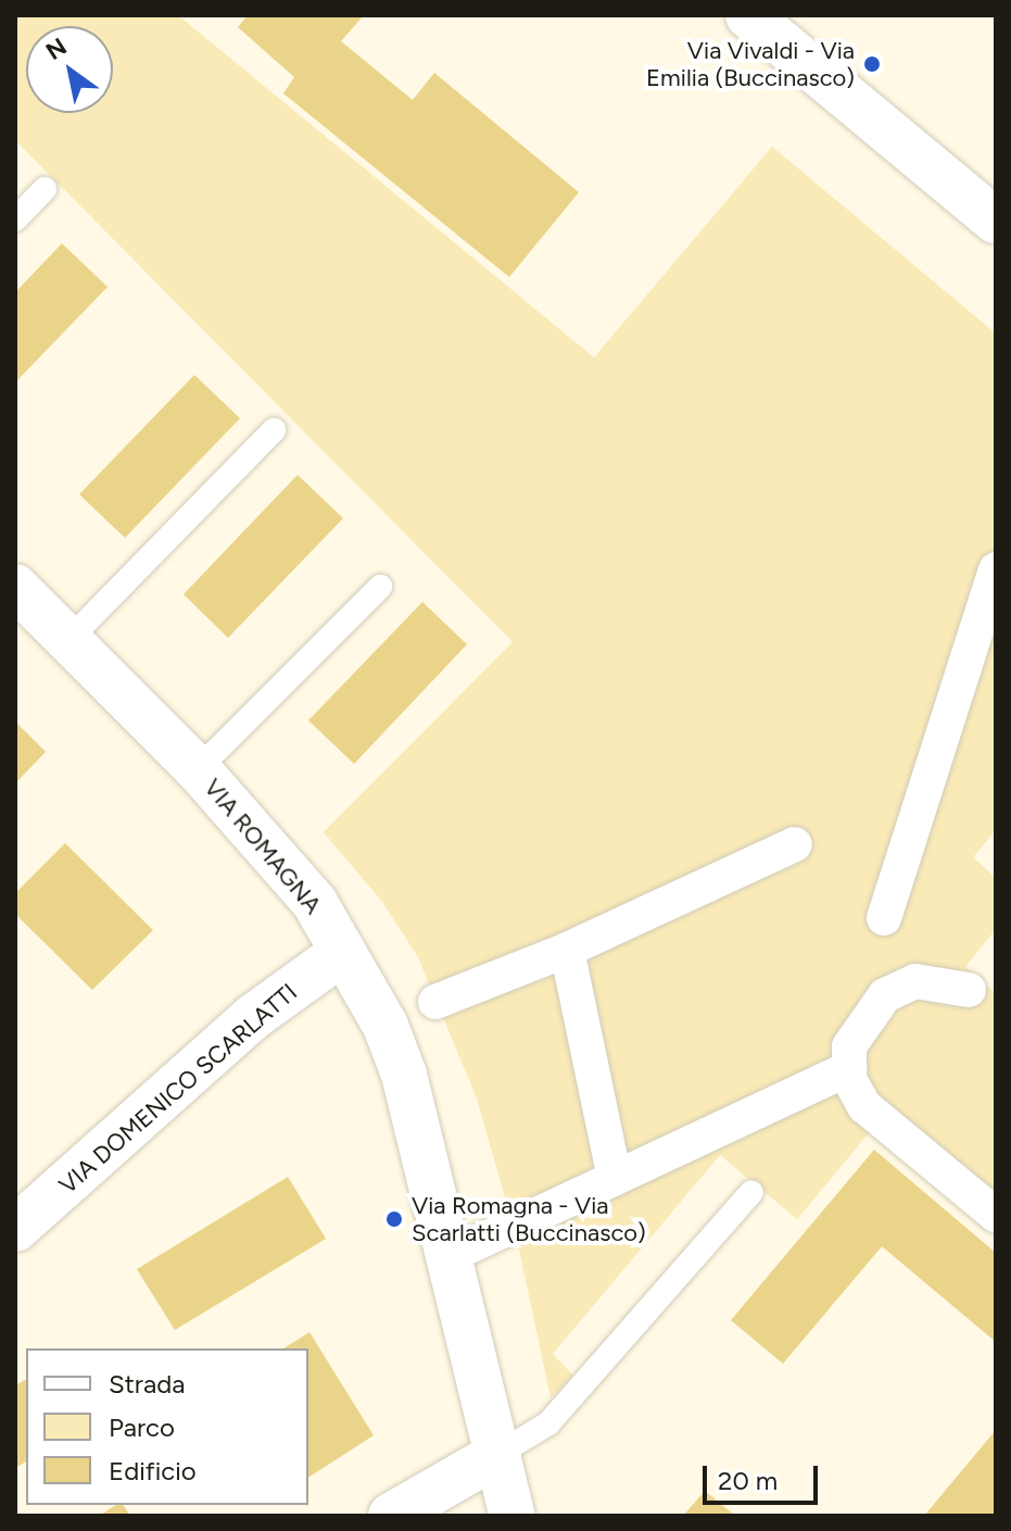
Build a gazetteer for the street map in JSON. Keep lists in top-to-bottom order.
{
  "streets": {
    "street": ["VIA ROMAGNA", "VIA DOMENICO SCARLATTI"]
  },
  "crossings": [
    ["VIA ROMAGNA", "VIA DOMENICO SCARLATTI"]
  ],
  "places": ["Via Vivaldi - Via Emilia (Buccinasco)", "Via Romagna - Via Scarlatti (Buccinasco)"],
  "legend": ["Strada", "Parco", "Edificio"],
  "scale_bar": "20 m",
  "north": "top left"
}
